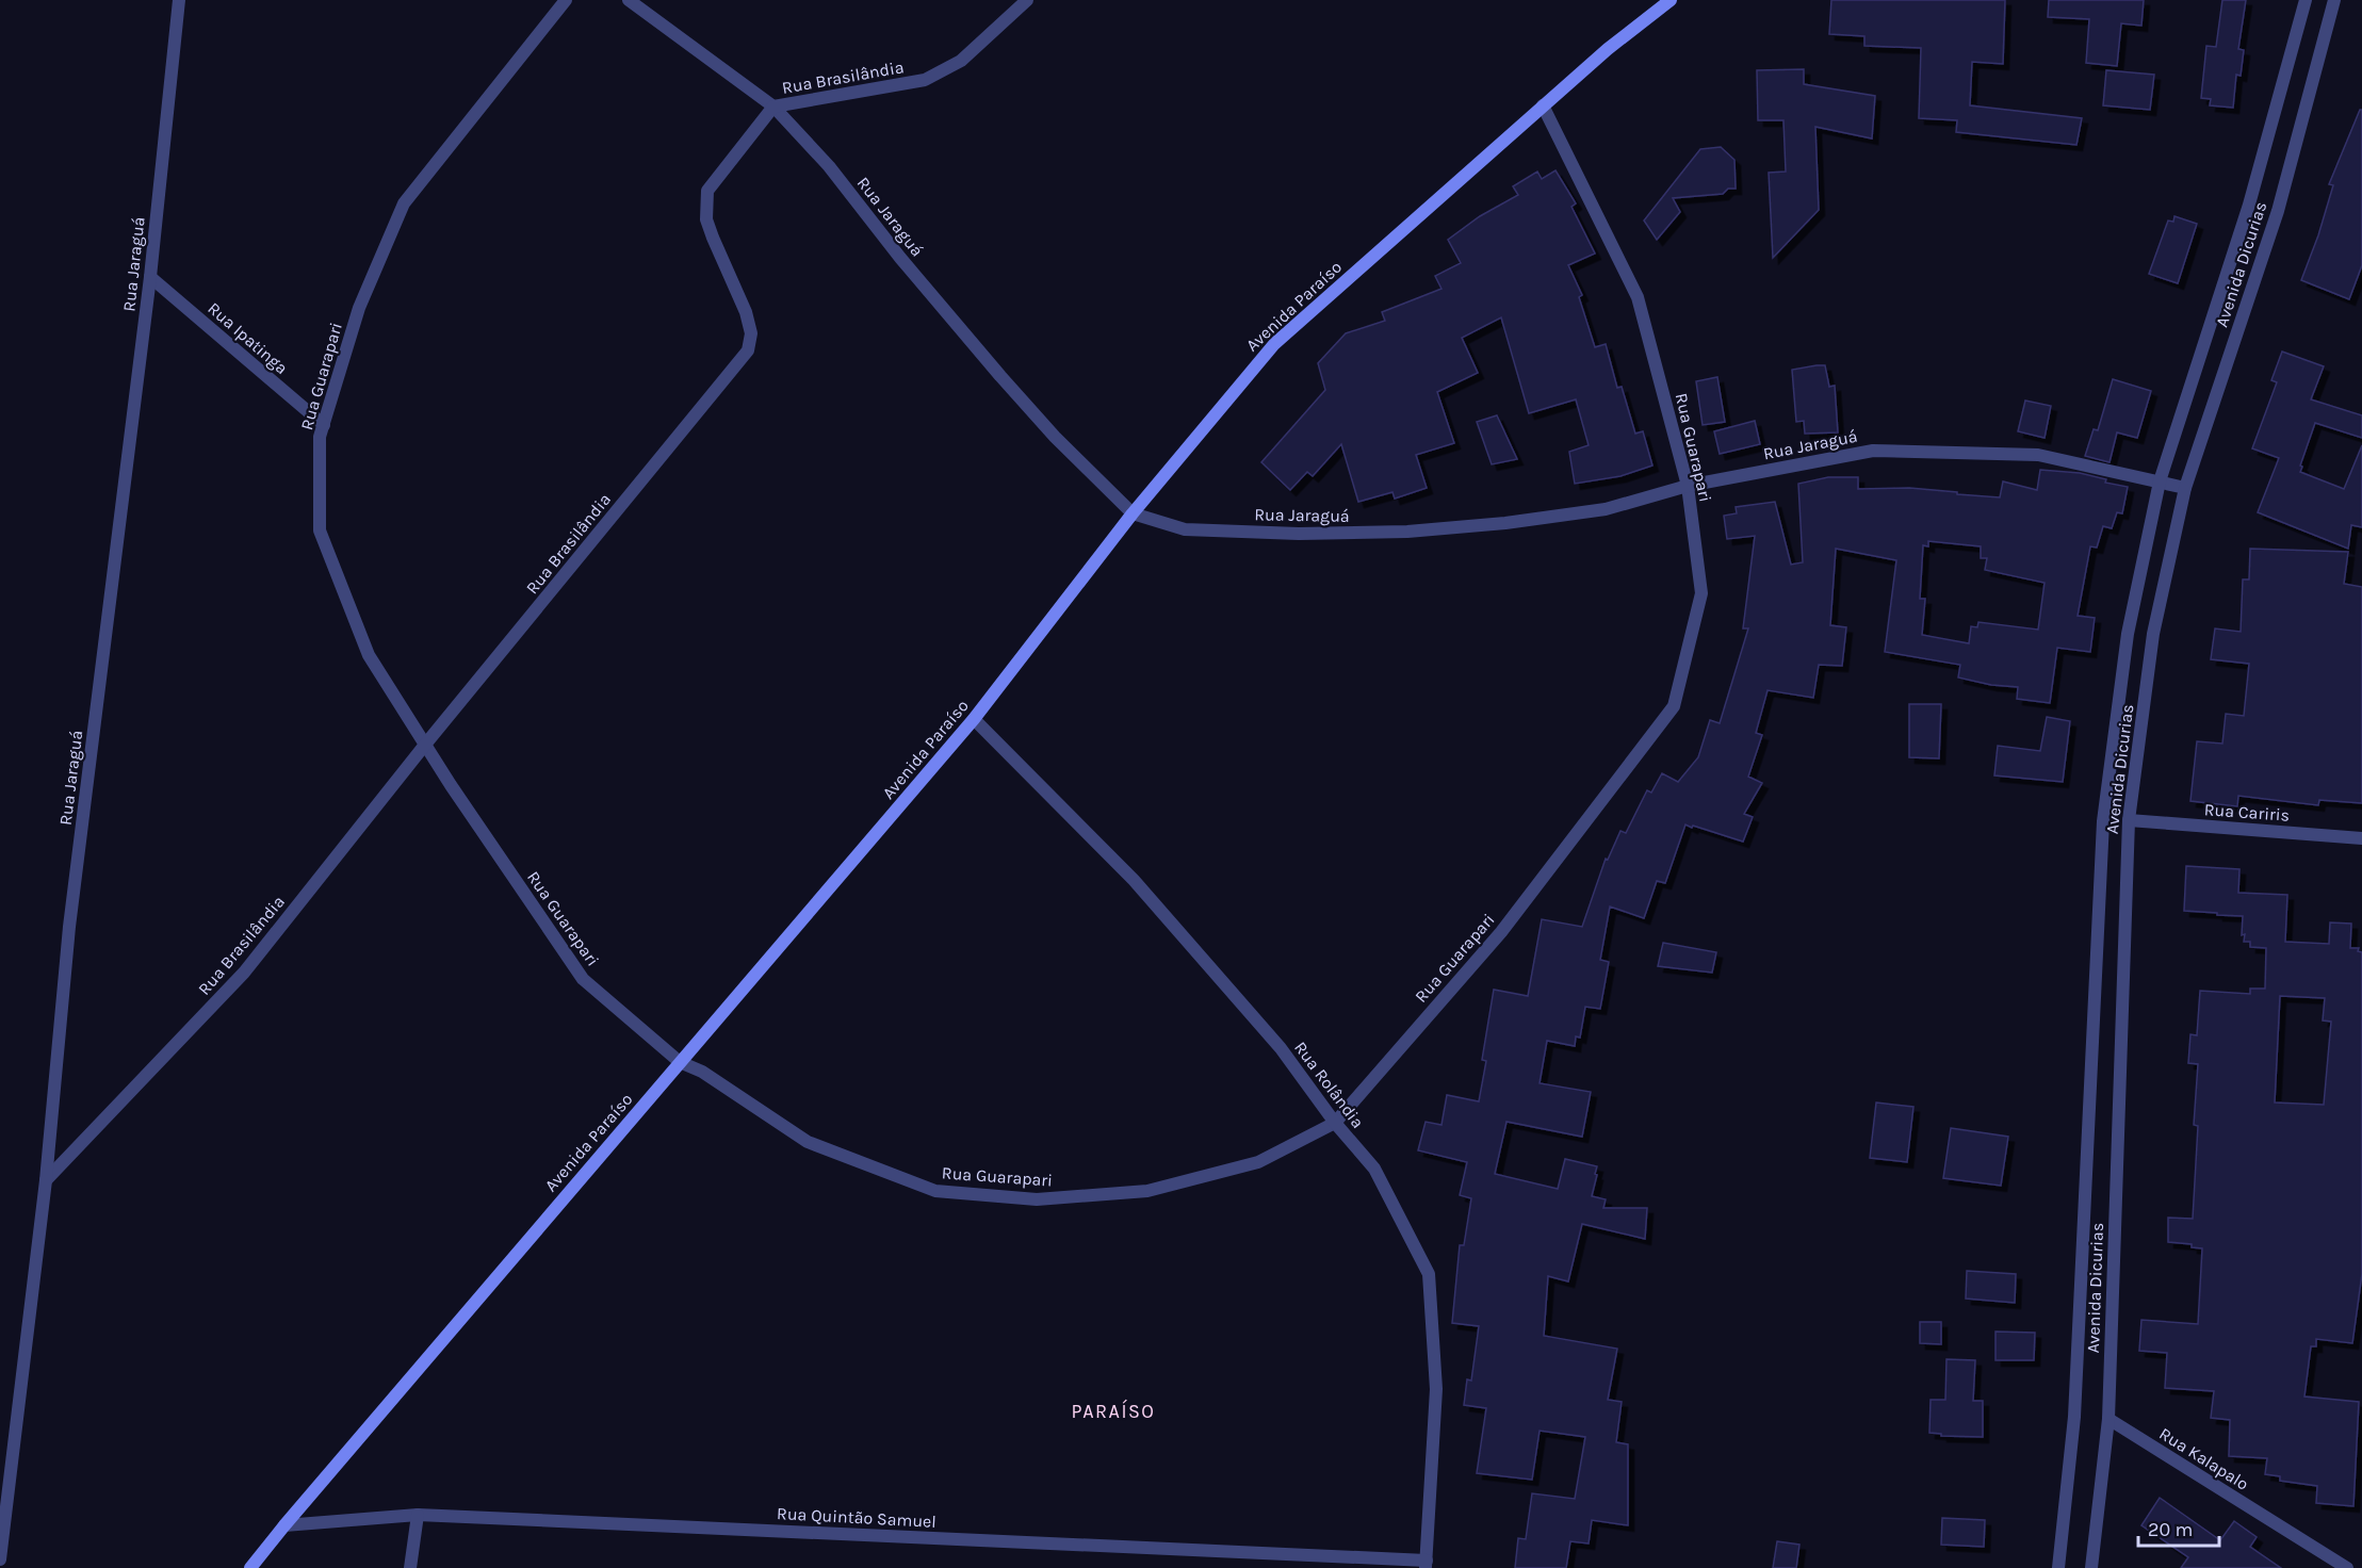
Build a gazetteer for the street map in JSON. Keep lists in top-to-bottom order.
{
  "streets": {
    "main road": ["Avenida Paraíso"],
    "street": [
      "Rua Brasilândia",
      "Rua Jaraguá",
      "Avenida Dicurias",
      "Rua Ipatinga",
      "Rua Guarapari",
      "Rua Cariris",
      "Rua Rolândia",
      "Rua Kalapalo",
      "Rua Quintão Samuel"
    ]
  },
  "crossings": [
    ["Rua Brasilândia", "Rua Jaraguá"],
    ["Rua Brasilândia", "Rua Guarapari"],
    ["Rua Jaraguá", "Avenida Dicurias"],
    ["Rua Jaraguá", "Avenida Paraíso"],
    ["Rua Jaraguá", "Rua Ipatinga"],
    ["Rua Jaraguá", "Rua Guarapari"],
    ["Avenida Dicurias", "Rua Cariris"],
    ["Avenida Dicurias", "Rua Kalapalo"],
    ["Avenida Paraíso", "Rua Guarapari"],
    ["Avenida Paraíso", "Rua Rolândia"],
    ["Avenida Paraíso", "Rua Quintão Samuel"],
    ["Rua Ipatinga", "Rua Guarapari"],
    ["Rua Guarapari", "Rua Rolândia"],
    ["Rua Rolândia", "Rua Quintão Samuel"]
  ],
  "districts": ["PARAÍSO"],
  "scale_bar": "20 m"
}
